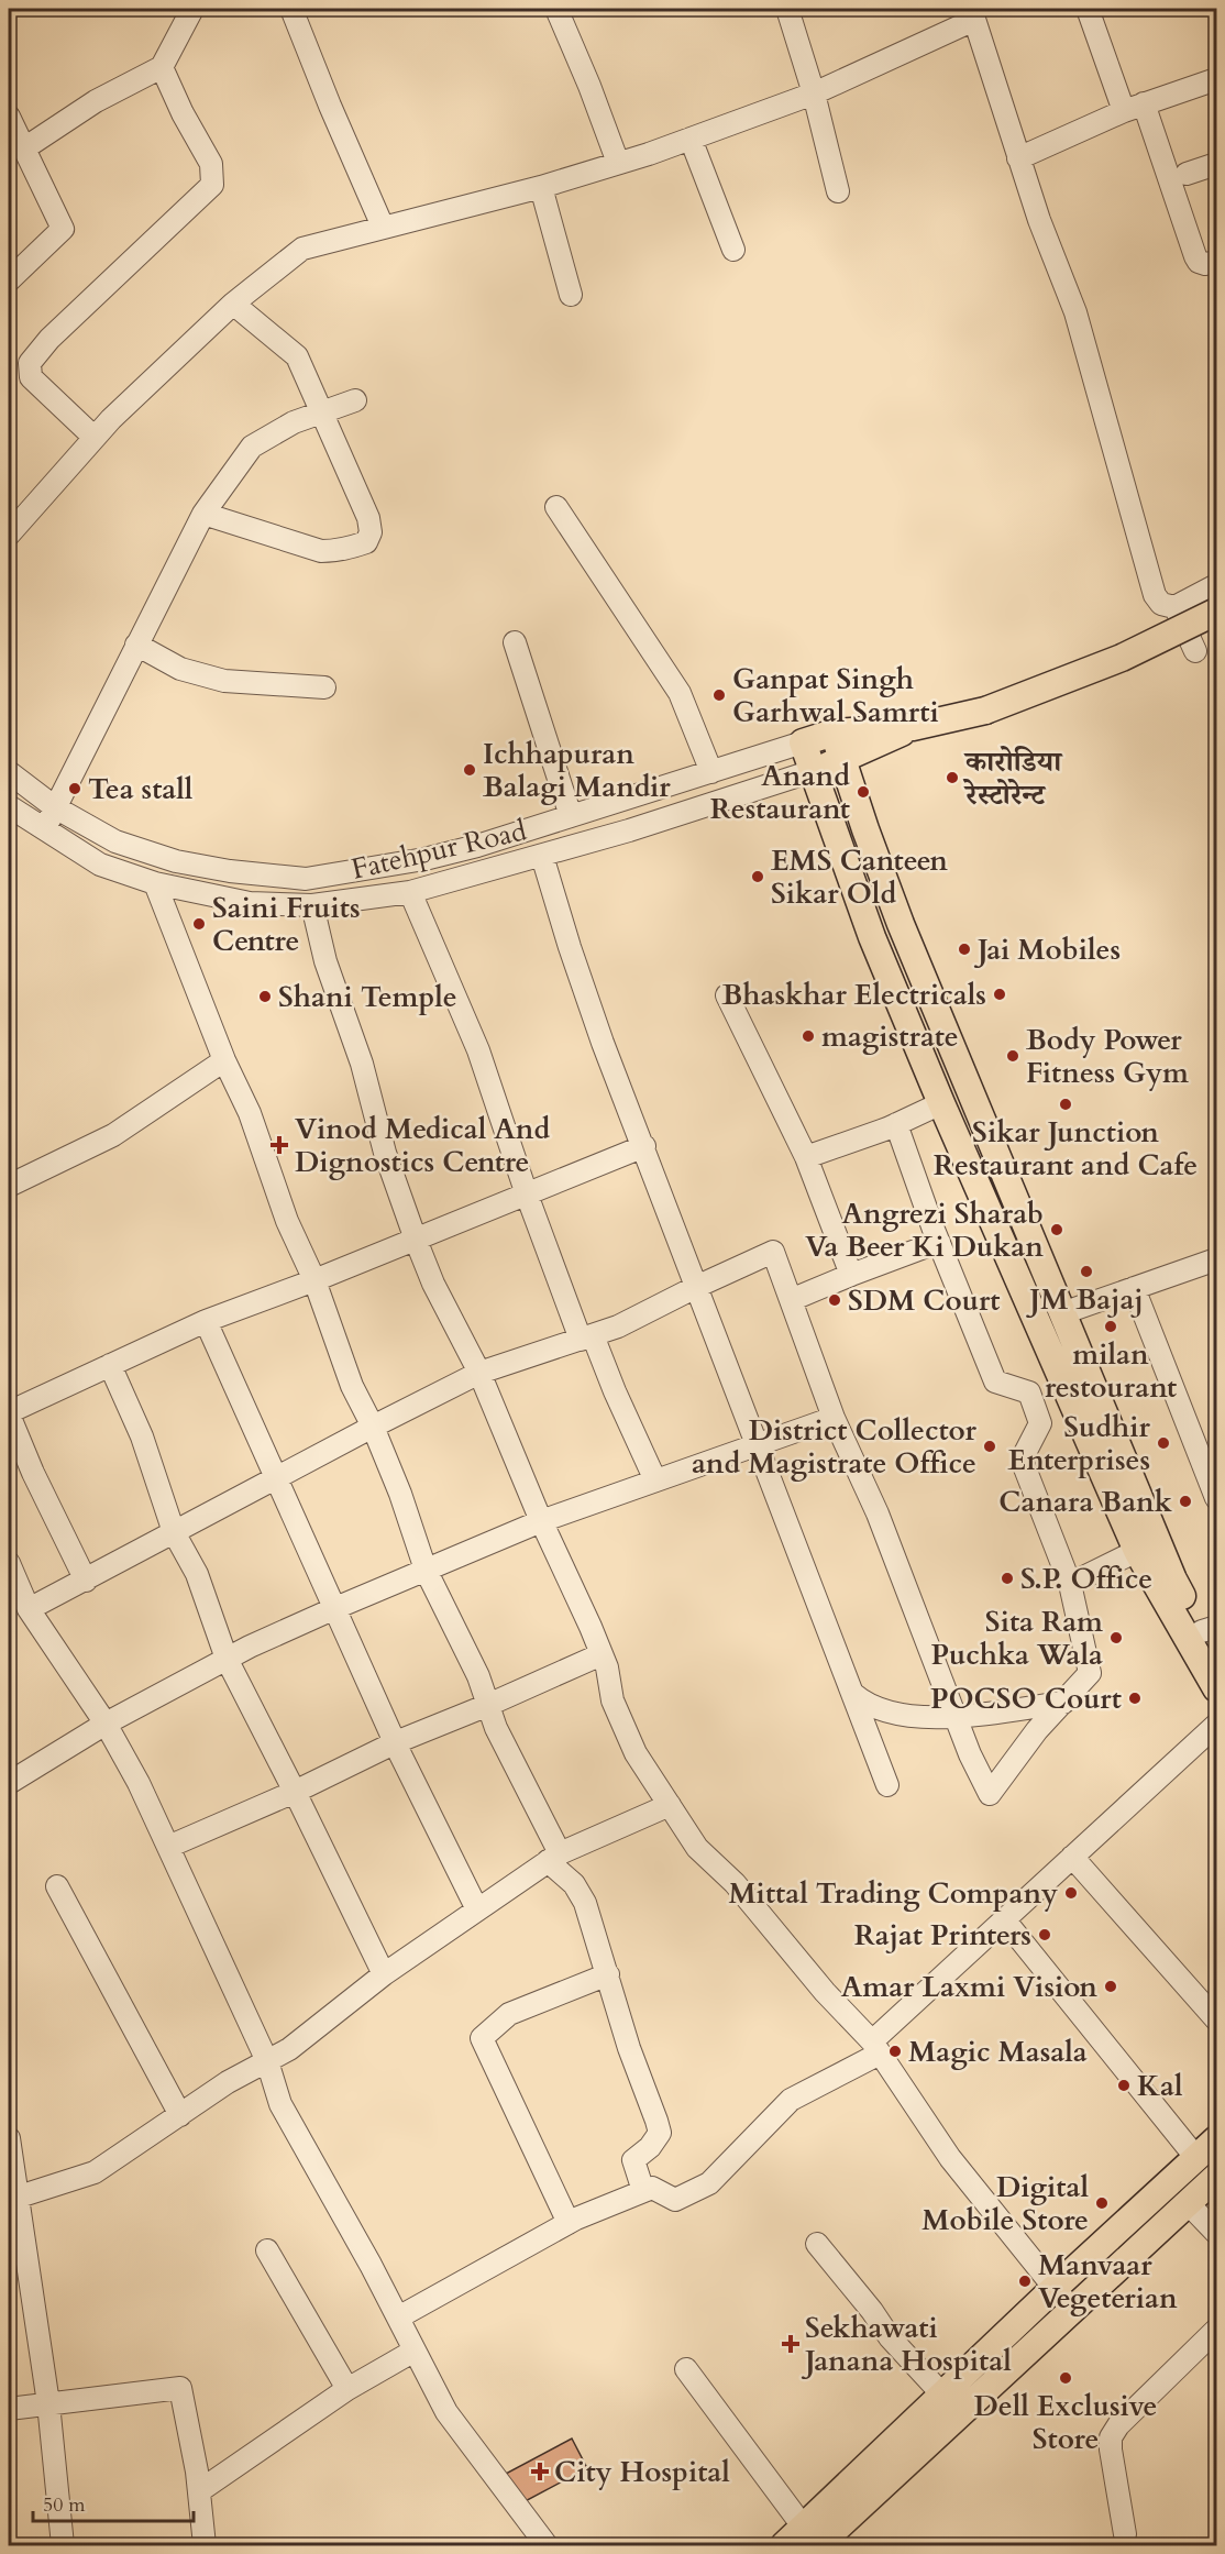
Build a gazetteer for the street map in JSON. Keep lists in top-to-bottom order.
{
  "streets": {
    "street": ["Fatehpur Road"]
  },
  "places": {
    "other": [
      "Ganpat Singh Garhwal Samrti",
      "Ichhapuran Balagi Mandir",
      "कारोडिया रेस्टोरेन्ट",
      "Tea stall",
      "Anand Restaurant",
      "EMS Canteen Sikar Old",
      "Saini Fruits Centre",
      "Jai Mobiles",
      "Bhaskhar Electricals",
      "Shani Temple",
      "magistrate",
      "Body Power Fitness Gym",
      "Sikar Junction Restaurant and Cafe",
      "Angrezi Sharab Va Beer Ki Dukan",
      "JM Bajaj",
      "SDM Court",
      "milan restourant",
      "Sudhir Enterprises",
      "District Collector and Magistrate Office",
      "Canara Bank",
      "S.P. Office",
      "Sita Ram Puchka Wala",
      "POCSO Court",
      "Mittal Trading Company",
      "Rajat Printers",
      "Amar Laxmi Vision",
      "Magic Masala",
      "Kal",
      "Digital Mobile Store",
      "Manvaar Vegeterian",
      "Dell Exclusive Store"
    ],
    "health": ["Vinod Medical And Dignostics Centre", "Sekhawati Janana Hospital", "City Hospital"]
  },
  "scale_bar": "50 m"
}
